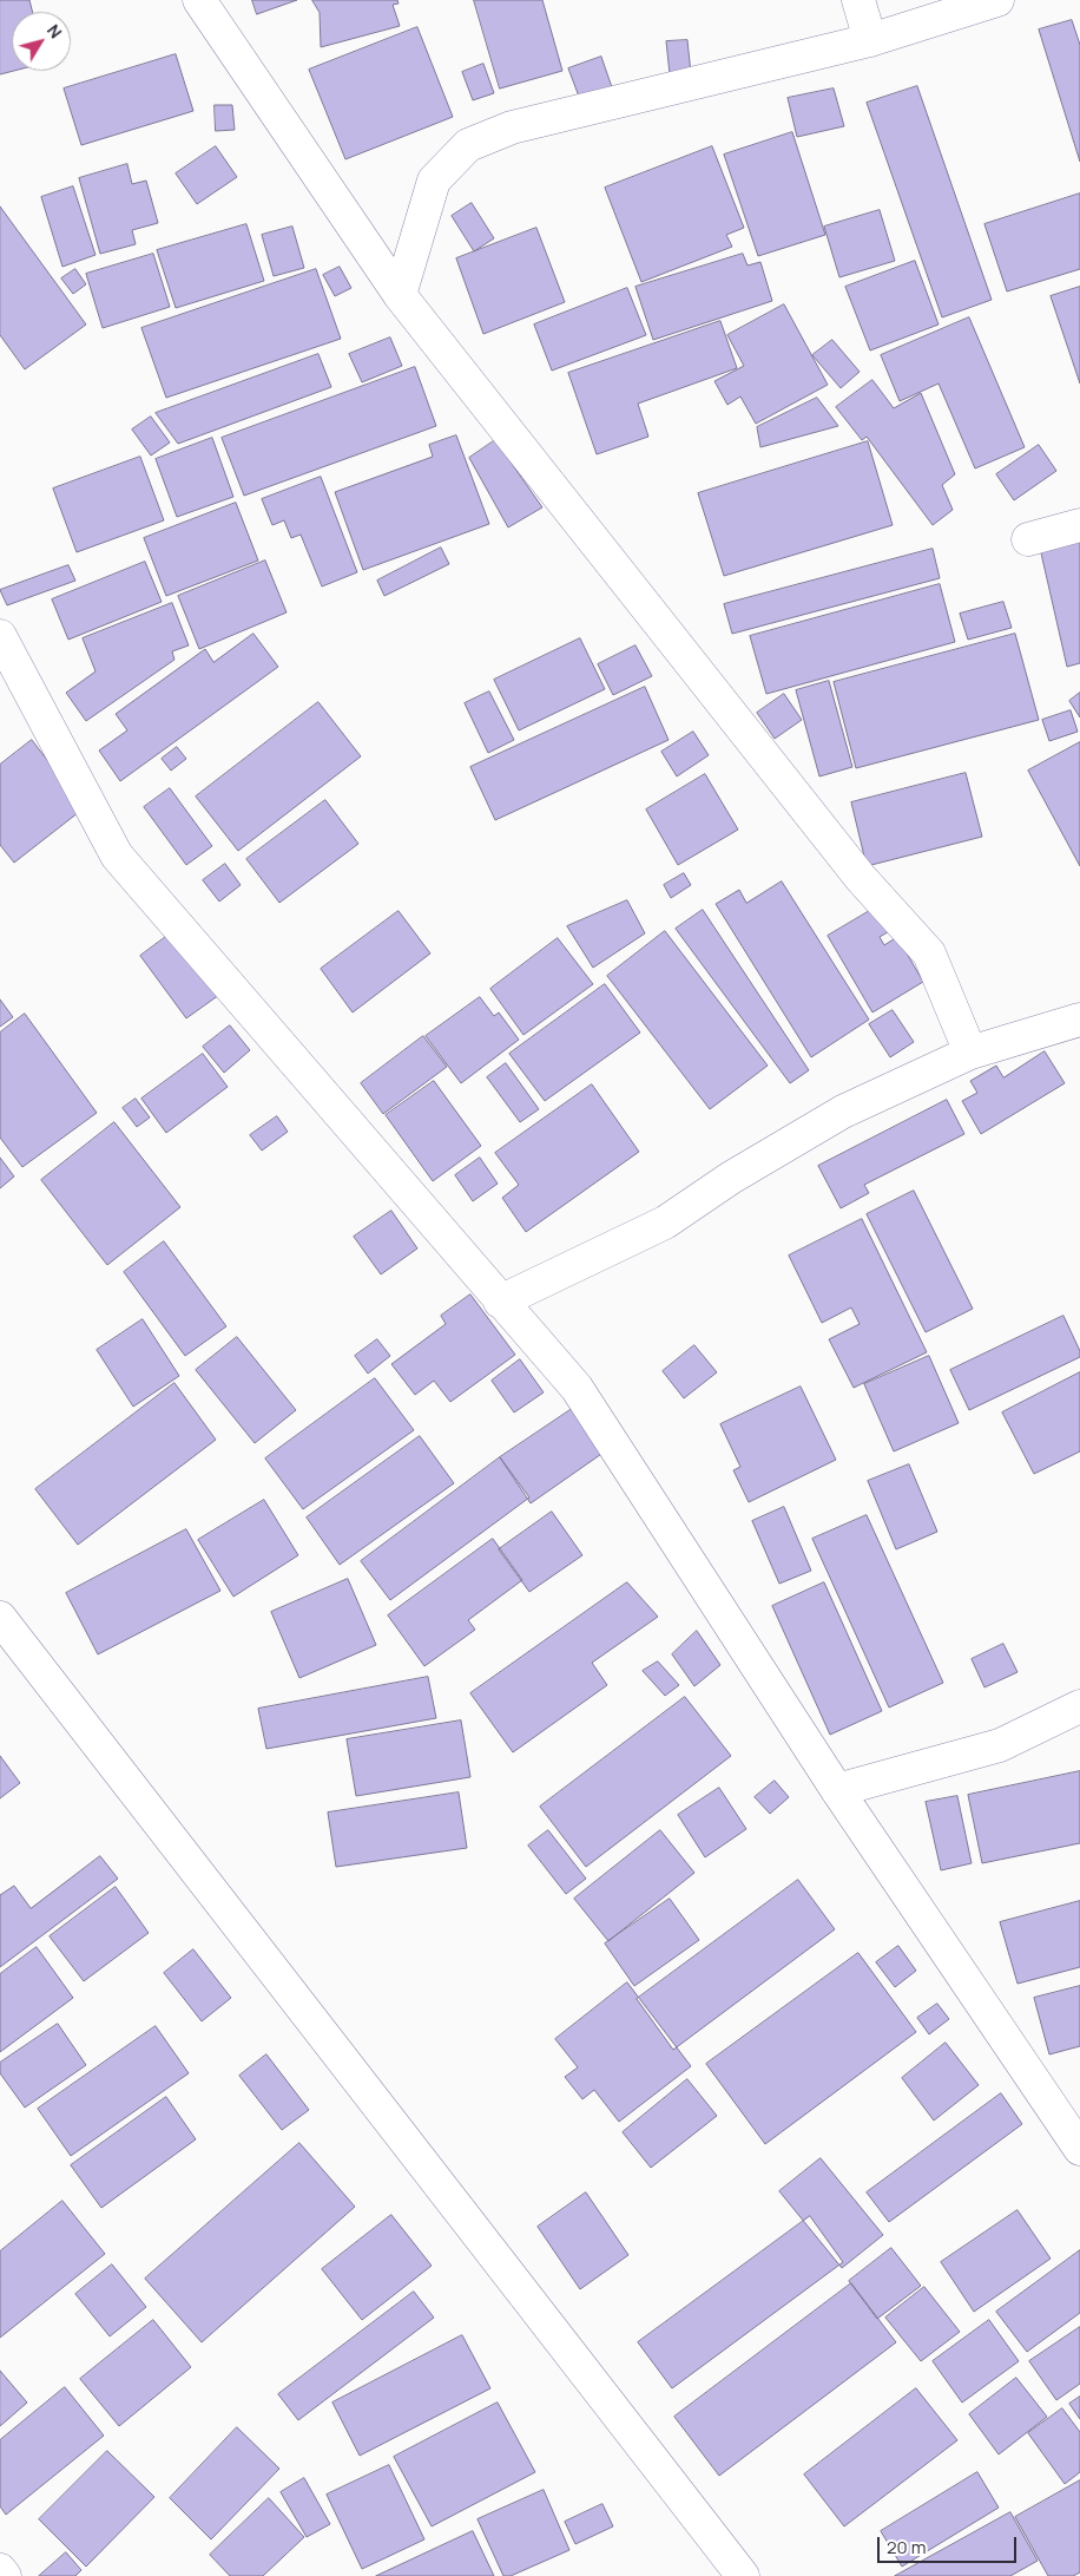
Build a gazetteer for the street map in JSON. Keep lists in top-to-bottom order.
{
  "scale_bar": "20 m",
  "north": "top right"
}
